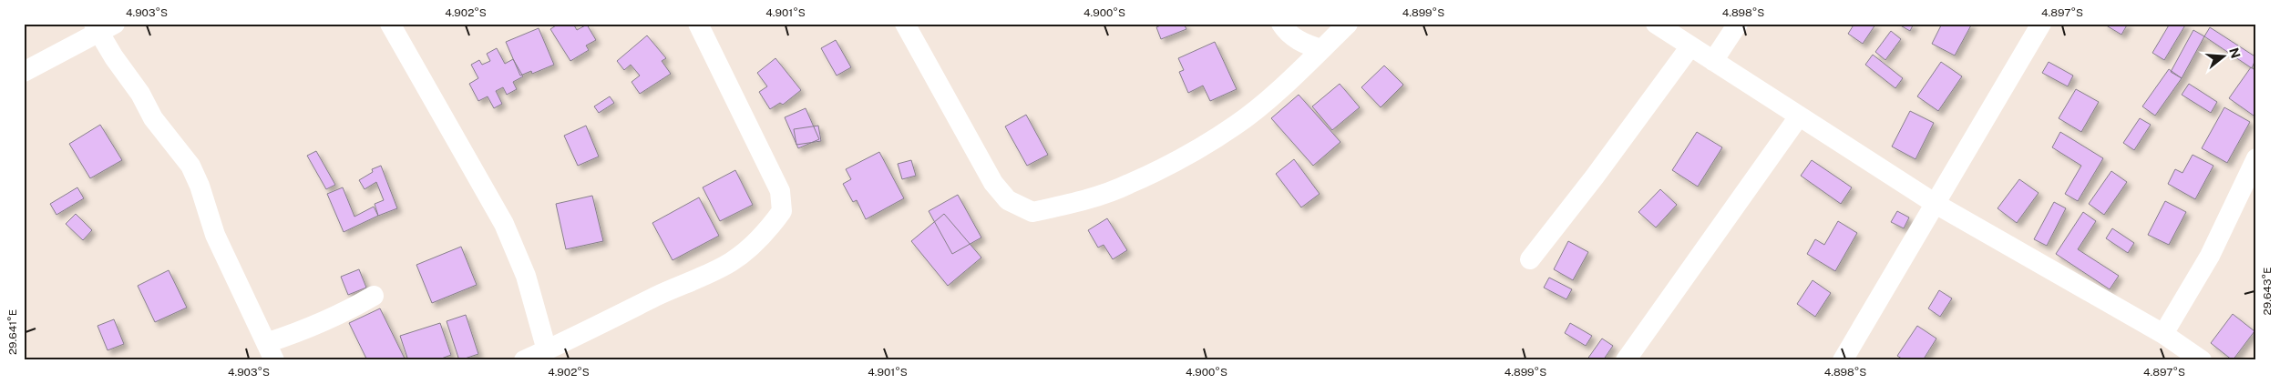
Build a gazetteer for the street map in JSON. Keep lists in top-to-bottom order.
{
  "north": "right",
  "coordinates": [
    "4.903°S",
    "4.902°S",
    "4.901°S",
    "4.900°S",
    "4.899°S",
    "4.898°S",
    "4.897°S",
    "29.643°E",
    "29.641°E"
  ]
}
